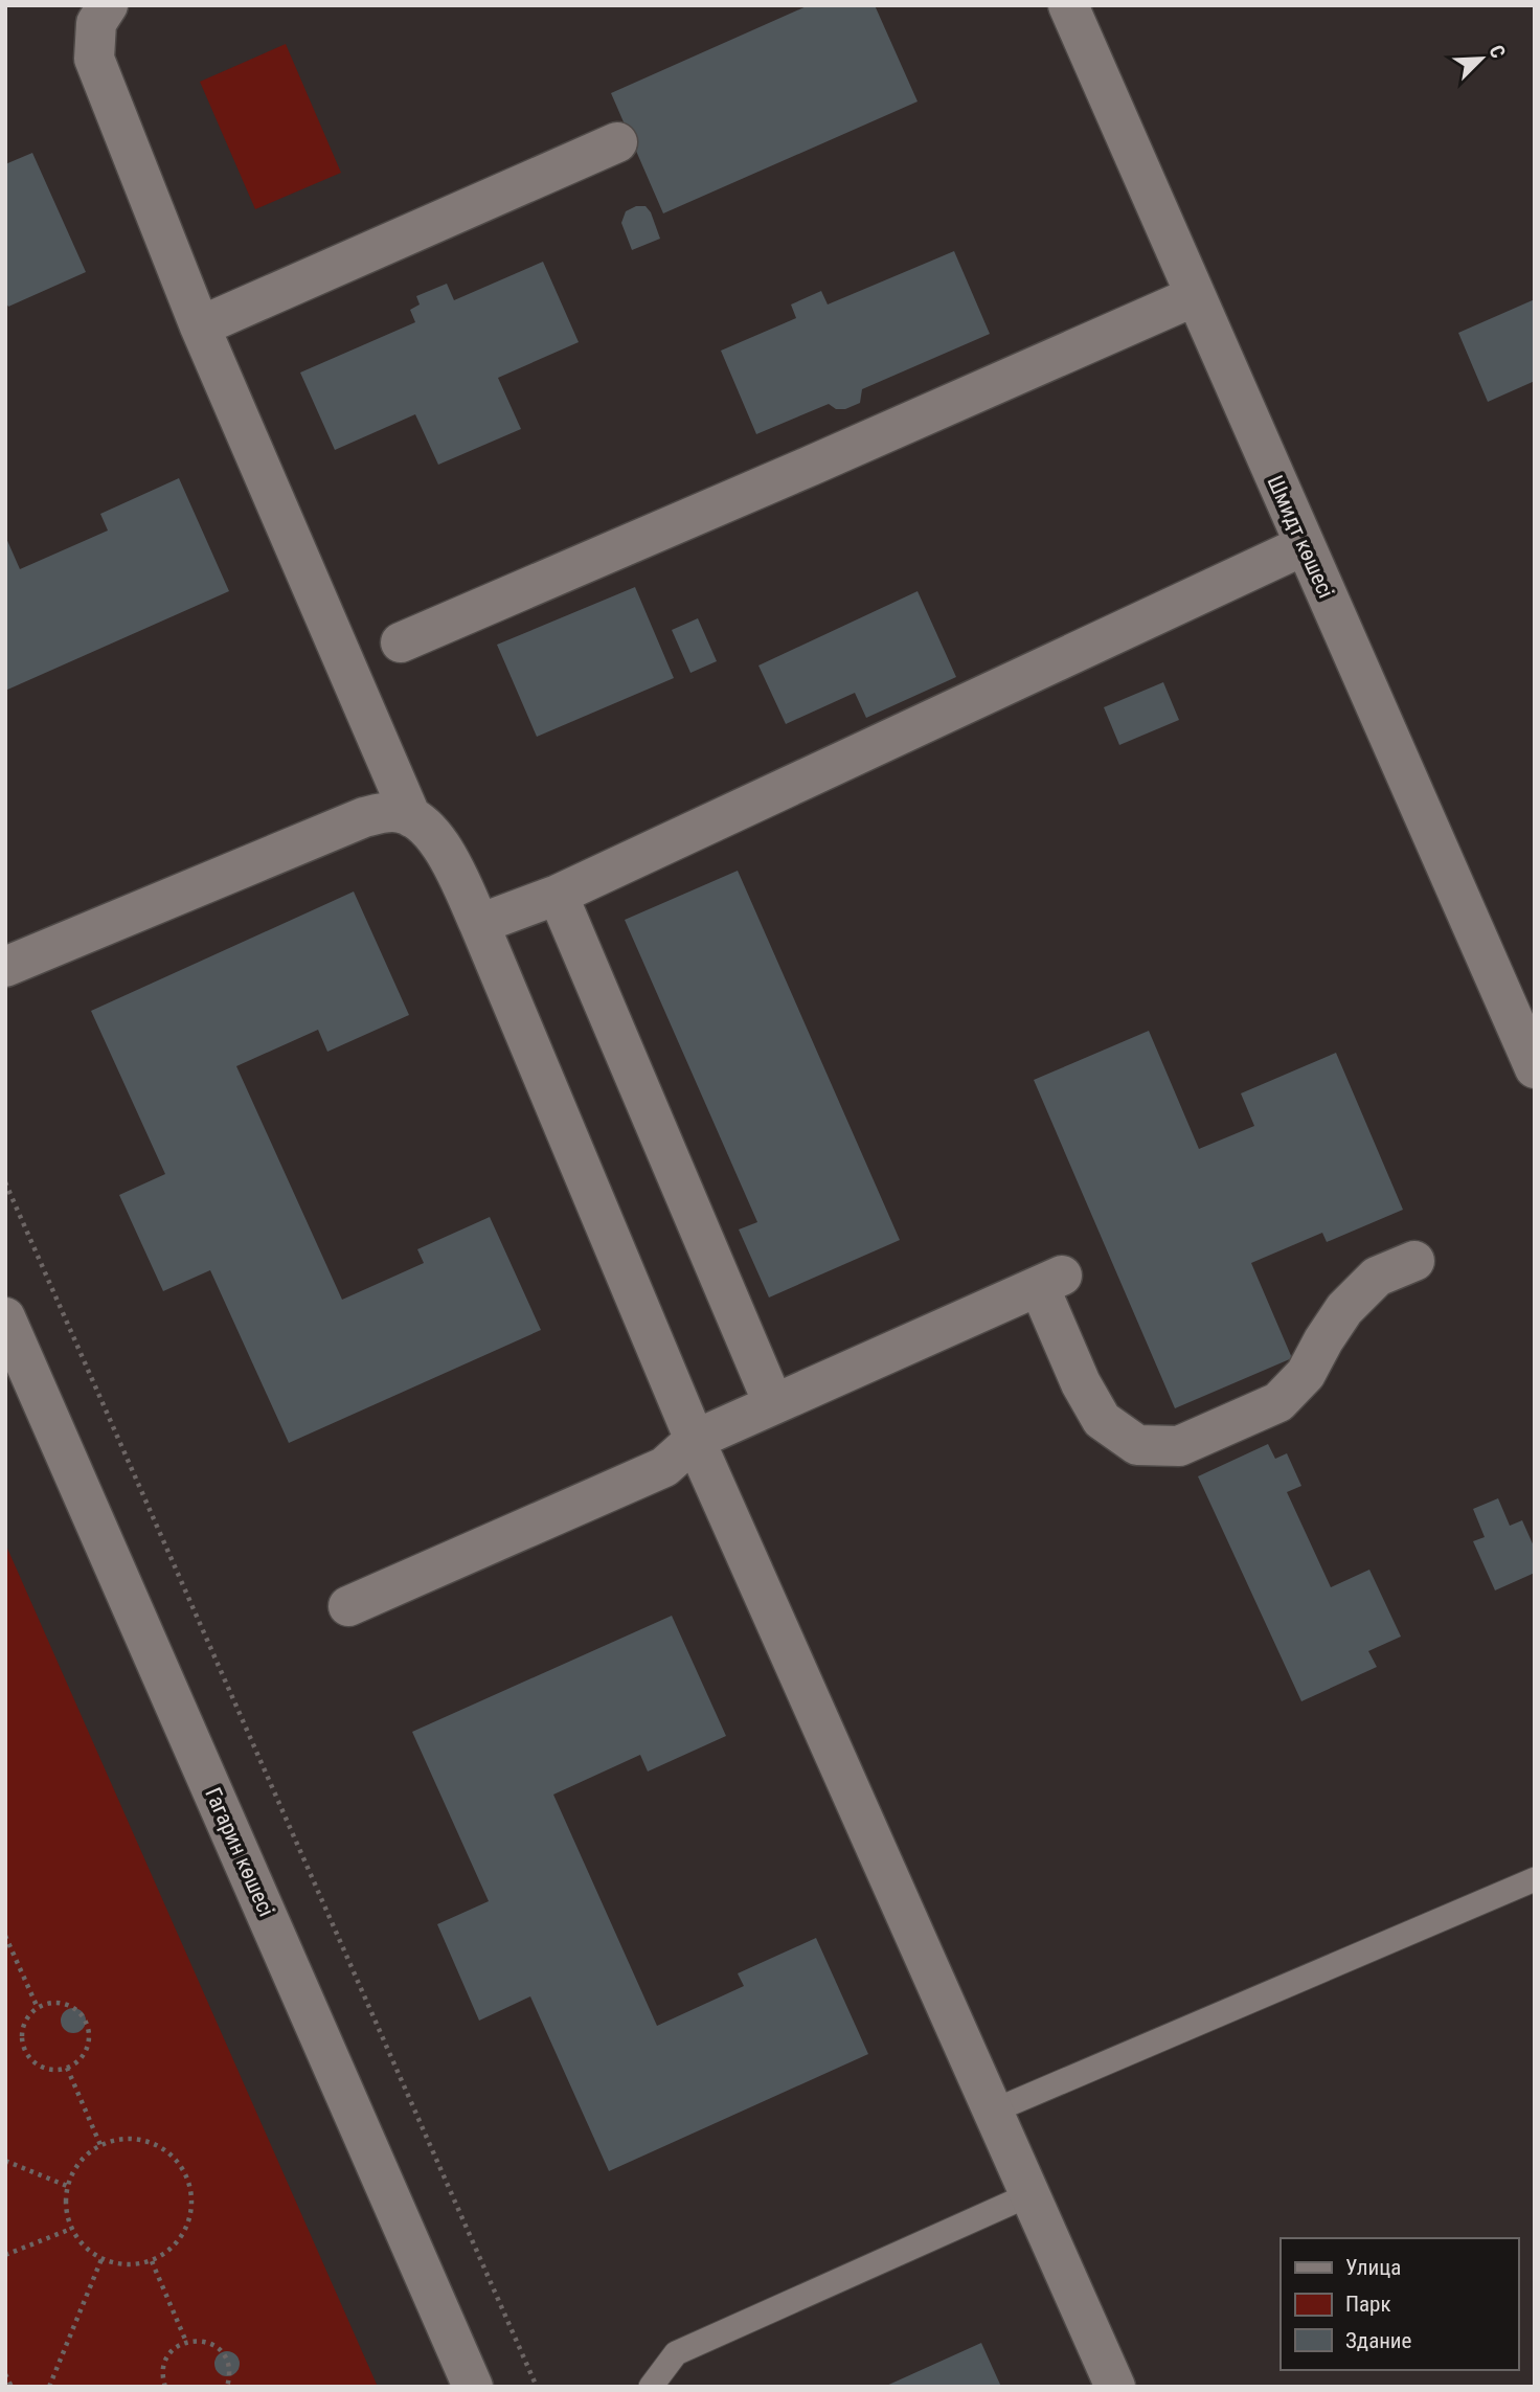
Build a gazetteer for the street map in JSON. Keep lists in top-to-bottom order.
{
  "streets": {
    "street": ["Шмидт көшесі", "Гагарин көшесі"]
  },
  "legend": ["Улица", "Парк", "Здание"],
  "north": "top right"
}
